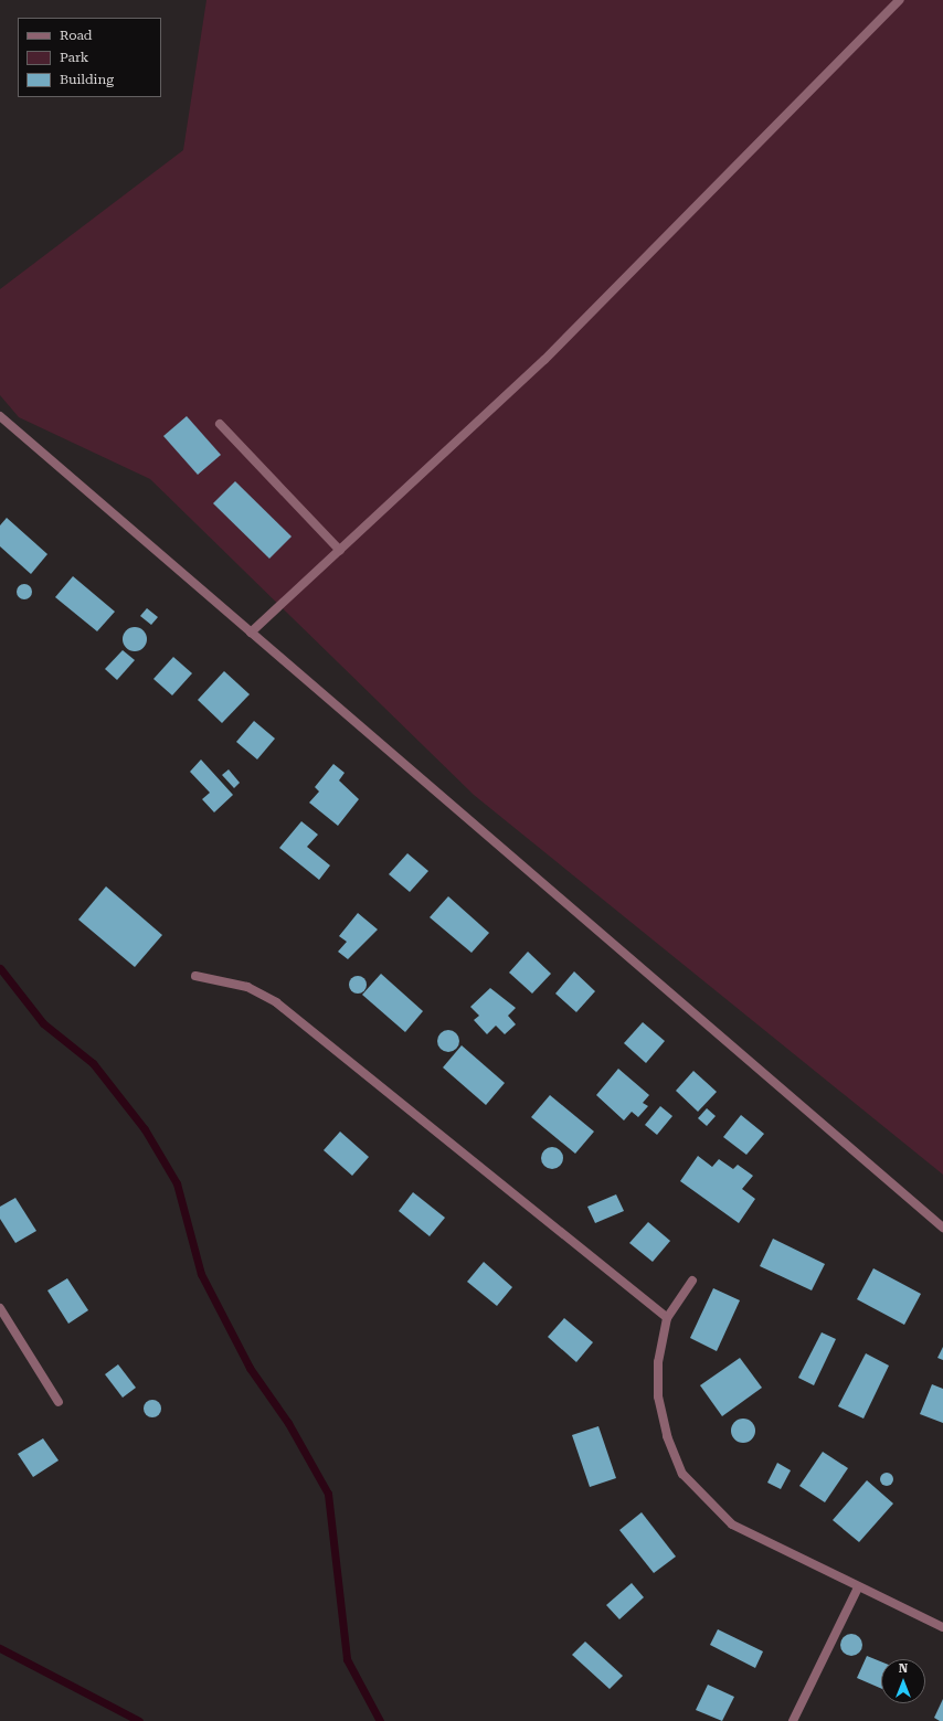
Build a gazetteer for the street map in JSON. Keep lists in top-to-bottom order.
{
  "legend": ["Road", "Park", "Building"],
  "north": "top"
}
